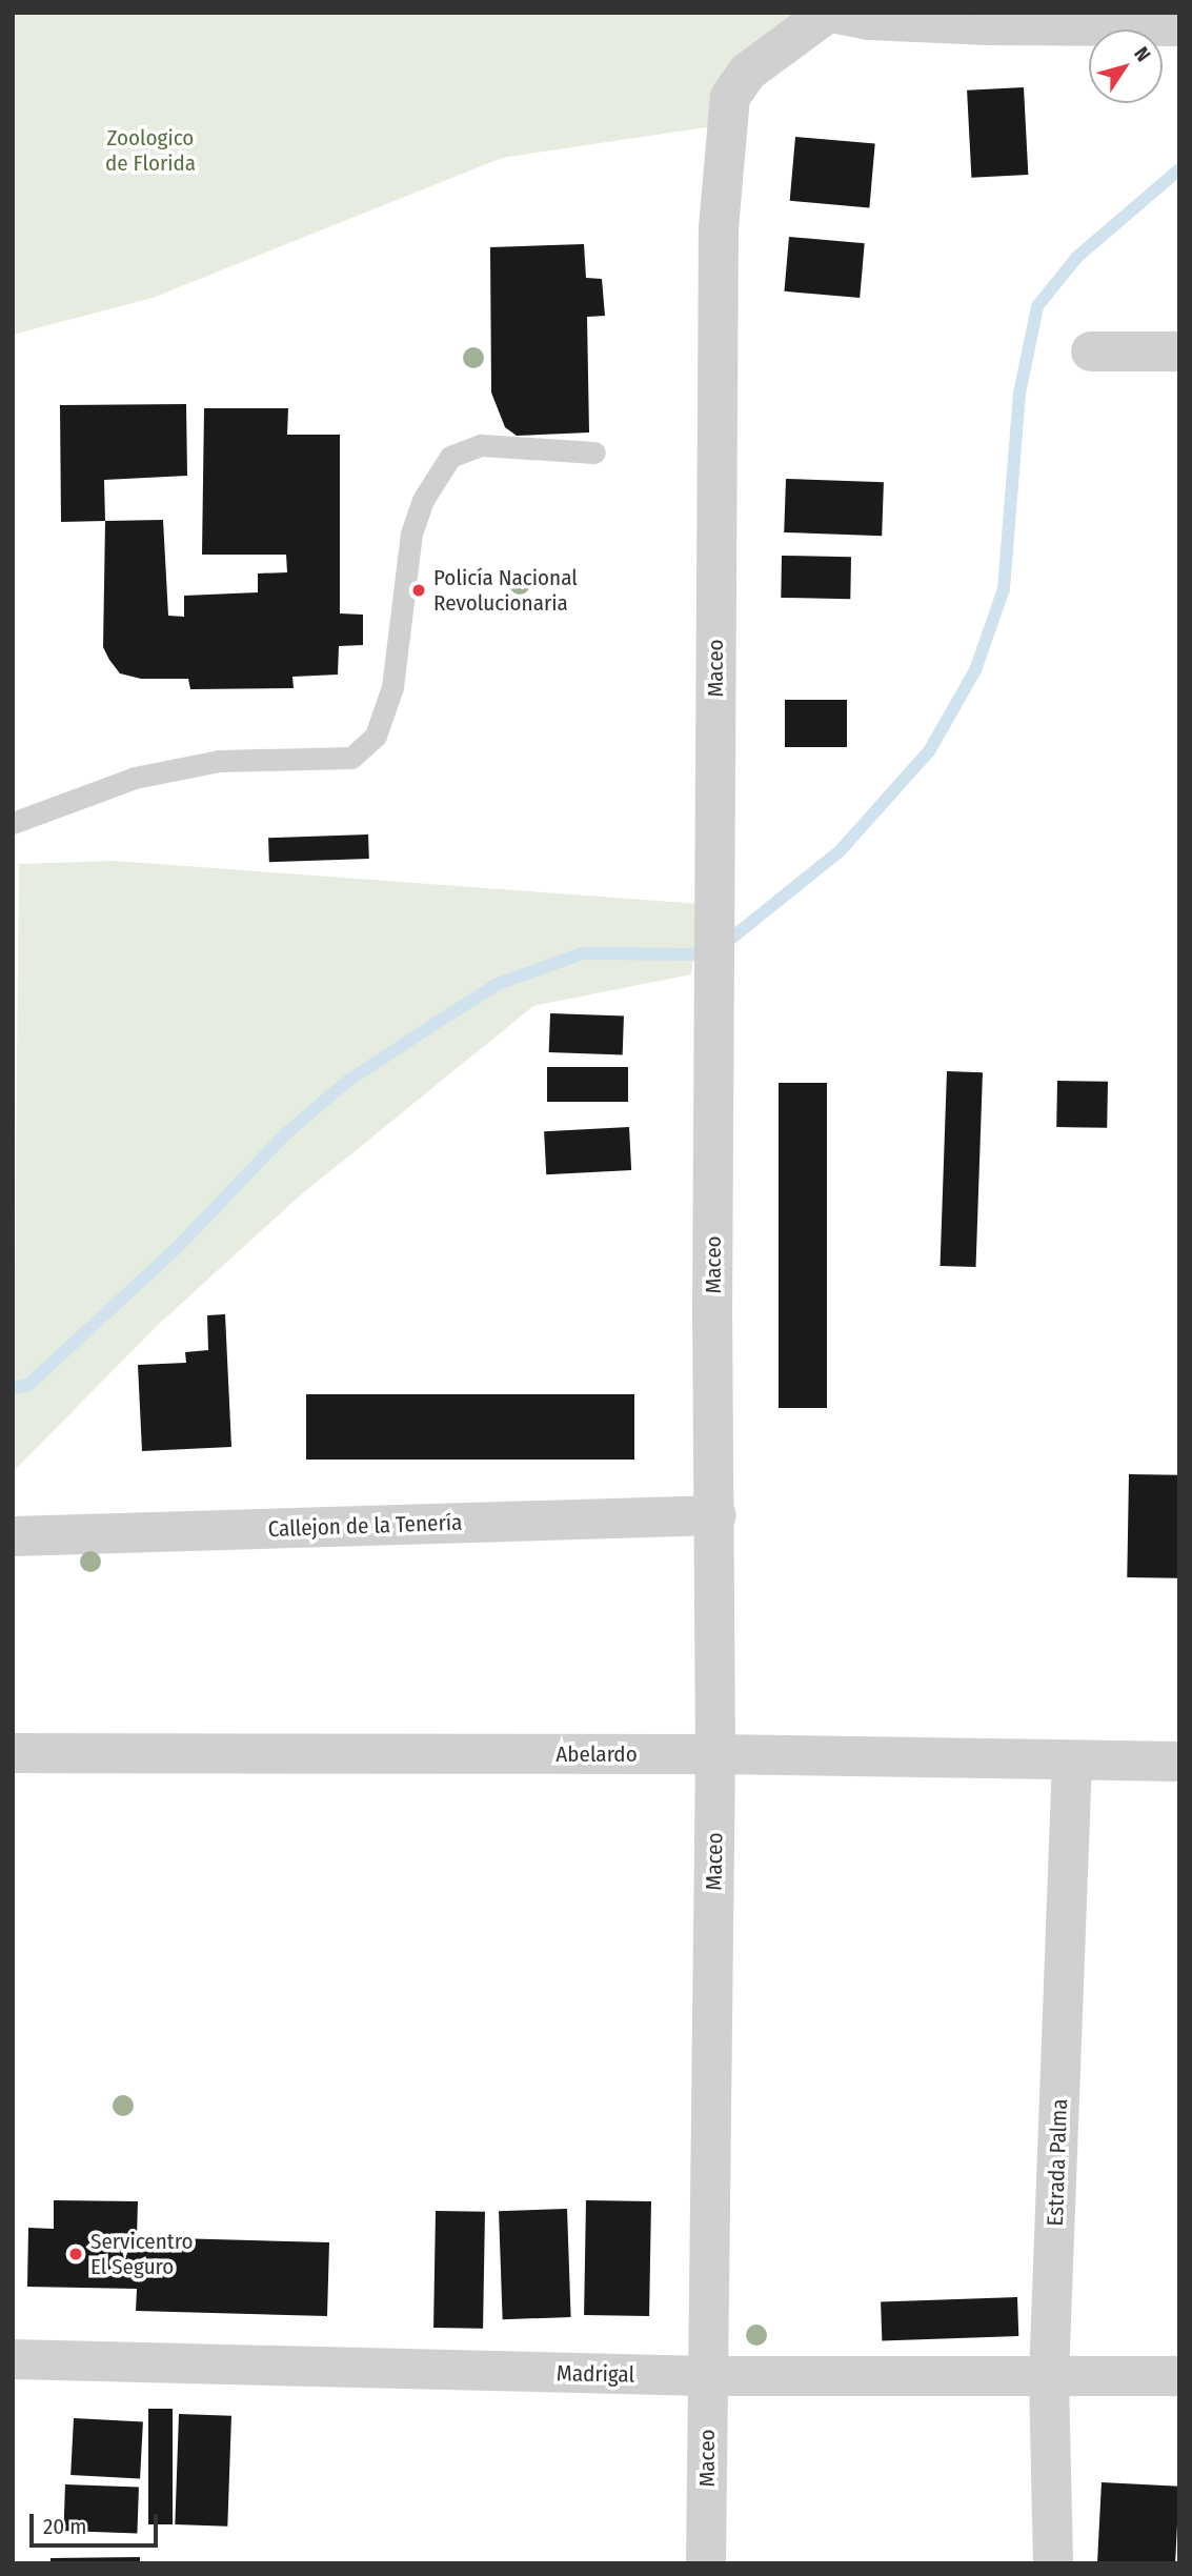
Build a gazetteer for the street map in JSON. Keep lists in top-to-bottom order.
{
  "streets": {
    "street": [
      "Maceo",
      "Callejon de la Tenería",
      "Abelardo",
      "Estrada Palma",
      "Madrigal"
    ]
  },
  "crossings": [
    ["Maceo", "Callejon de la Tenería"],
    ["Maceo", "Abelardo"],
    ["Maceo", "Madrigal"],
    ["Abelardo", "Estrada Palma"],
    ["Estrada Palma", "Madrigal"]
  ],
  "parks": ["Zoologico de Florida"],
  "places": ["Policía Nacional Revolucionaria", "Servicentro El Seguro"],
  "scale_bar": "20 m",
  "north": "top right"
}
